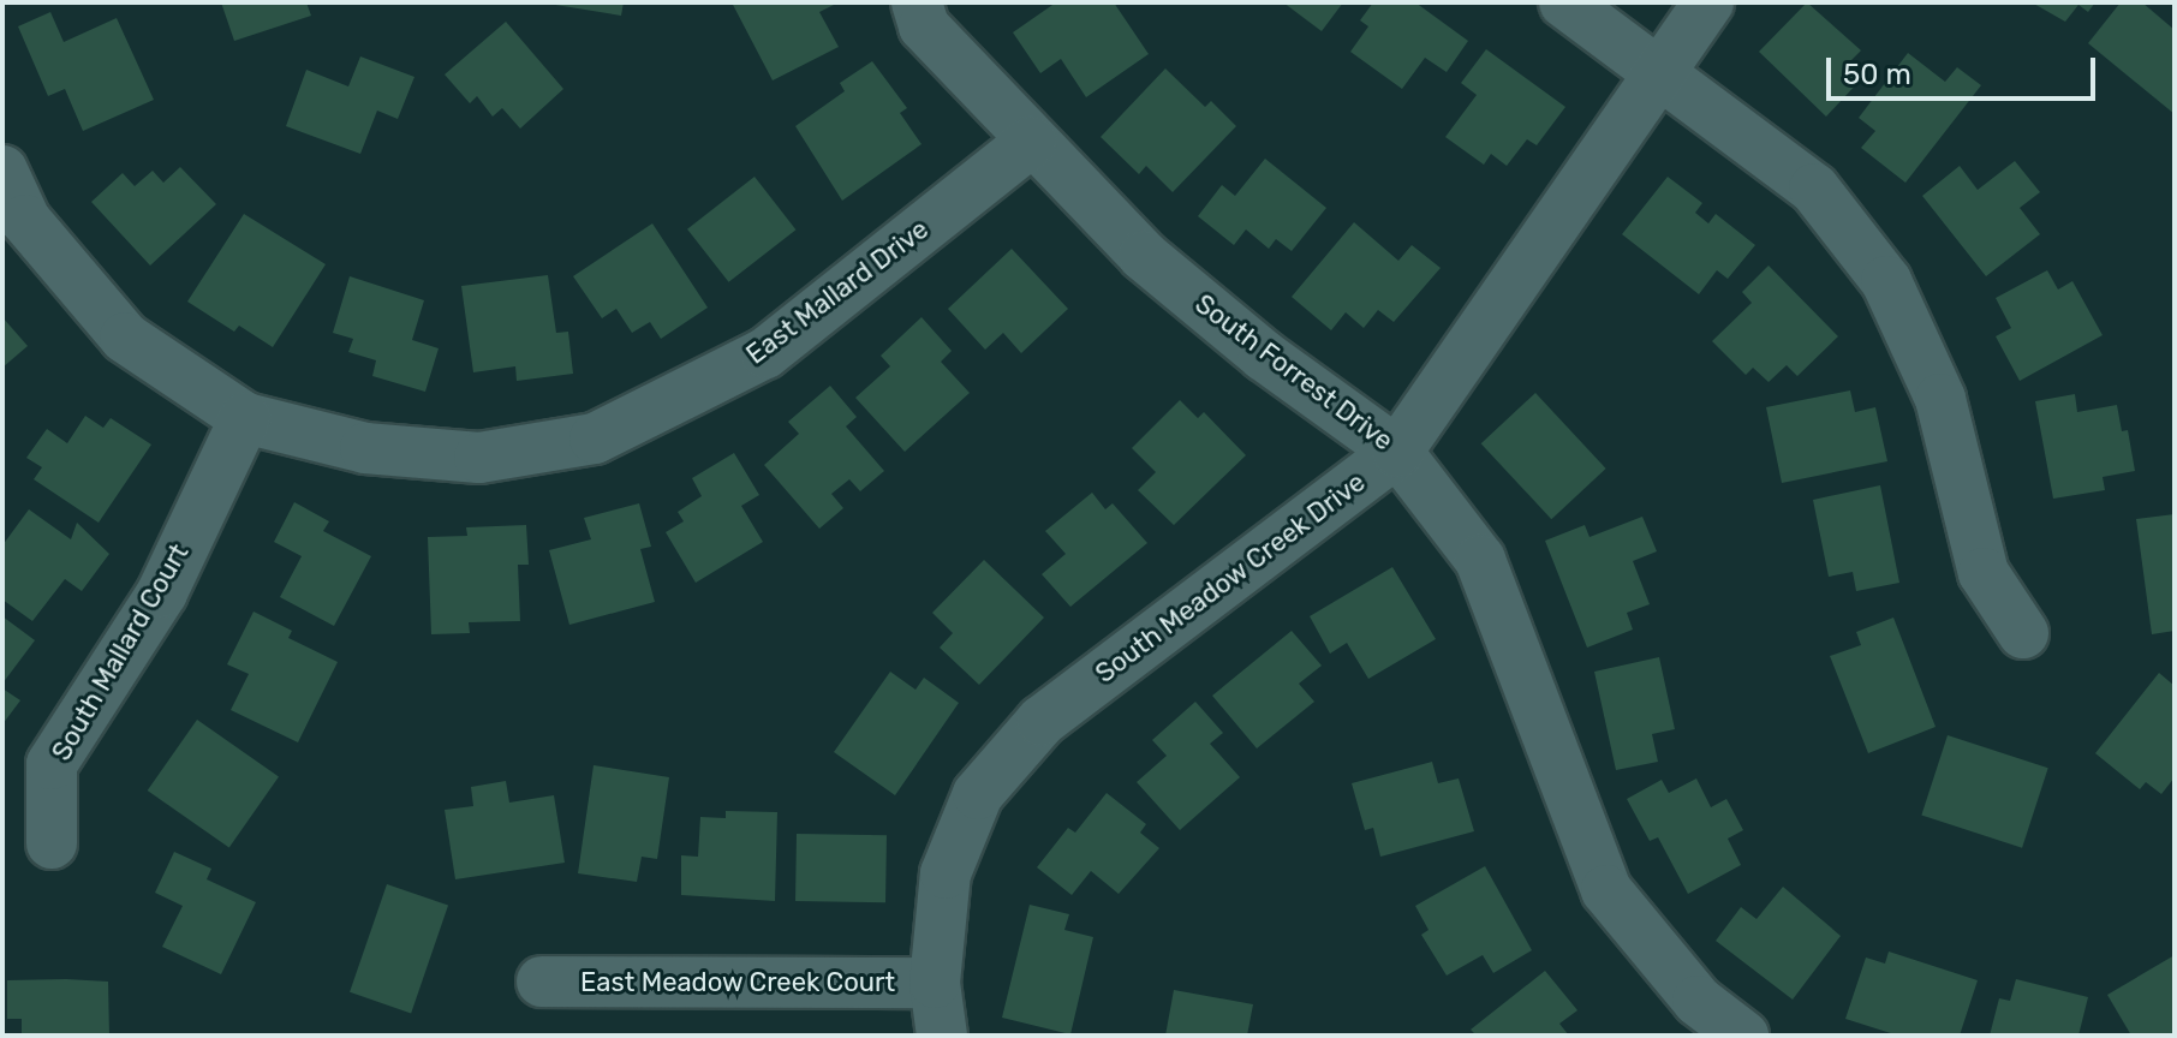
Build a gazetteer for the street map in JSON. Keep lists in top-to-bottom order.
{
  "streets": {
    "street": [
      "East Mallard Drive",
      "South Forrest Drive",
      "South Meadow Creek Drive",
      "South Mallard Court",
      "East Meadow Creek Court"
    ]
  },
  "crossings": [
    ["East Mallard Drive", "South Forrest Drive"],
    ["East Mallard Drive", "South Mallard Court"],
    ["South Forrest Drive", "South Meadow Creek Drive"],
    ["South Meadow Creek Drive", "East Meadow Creek Court"]
  ],
  "scale_bar": "50 m"
}
